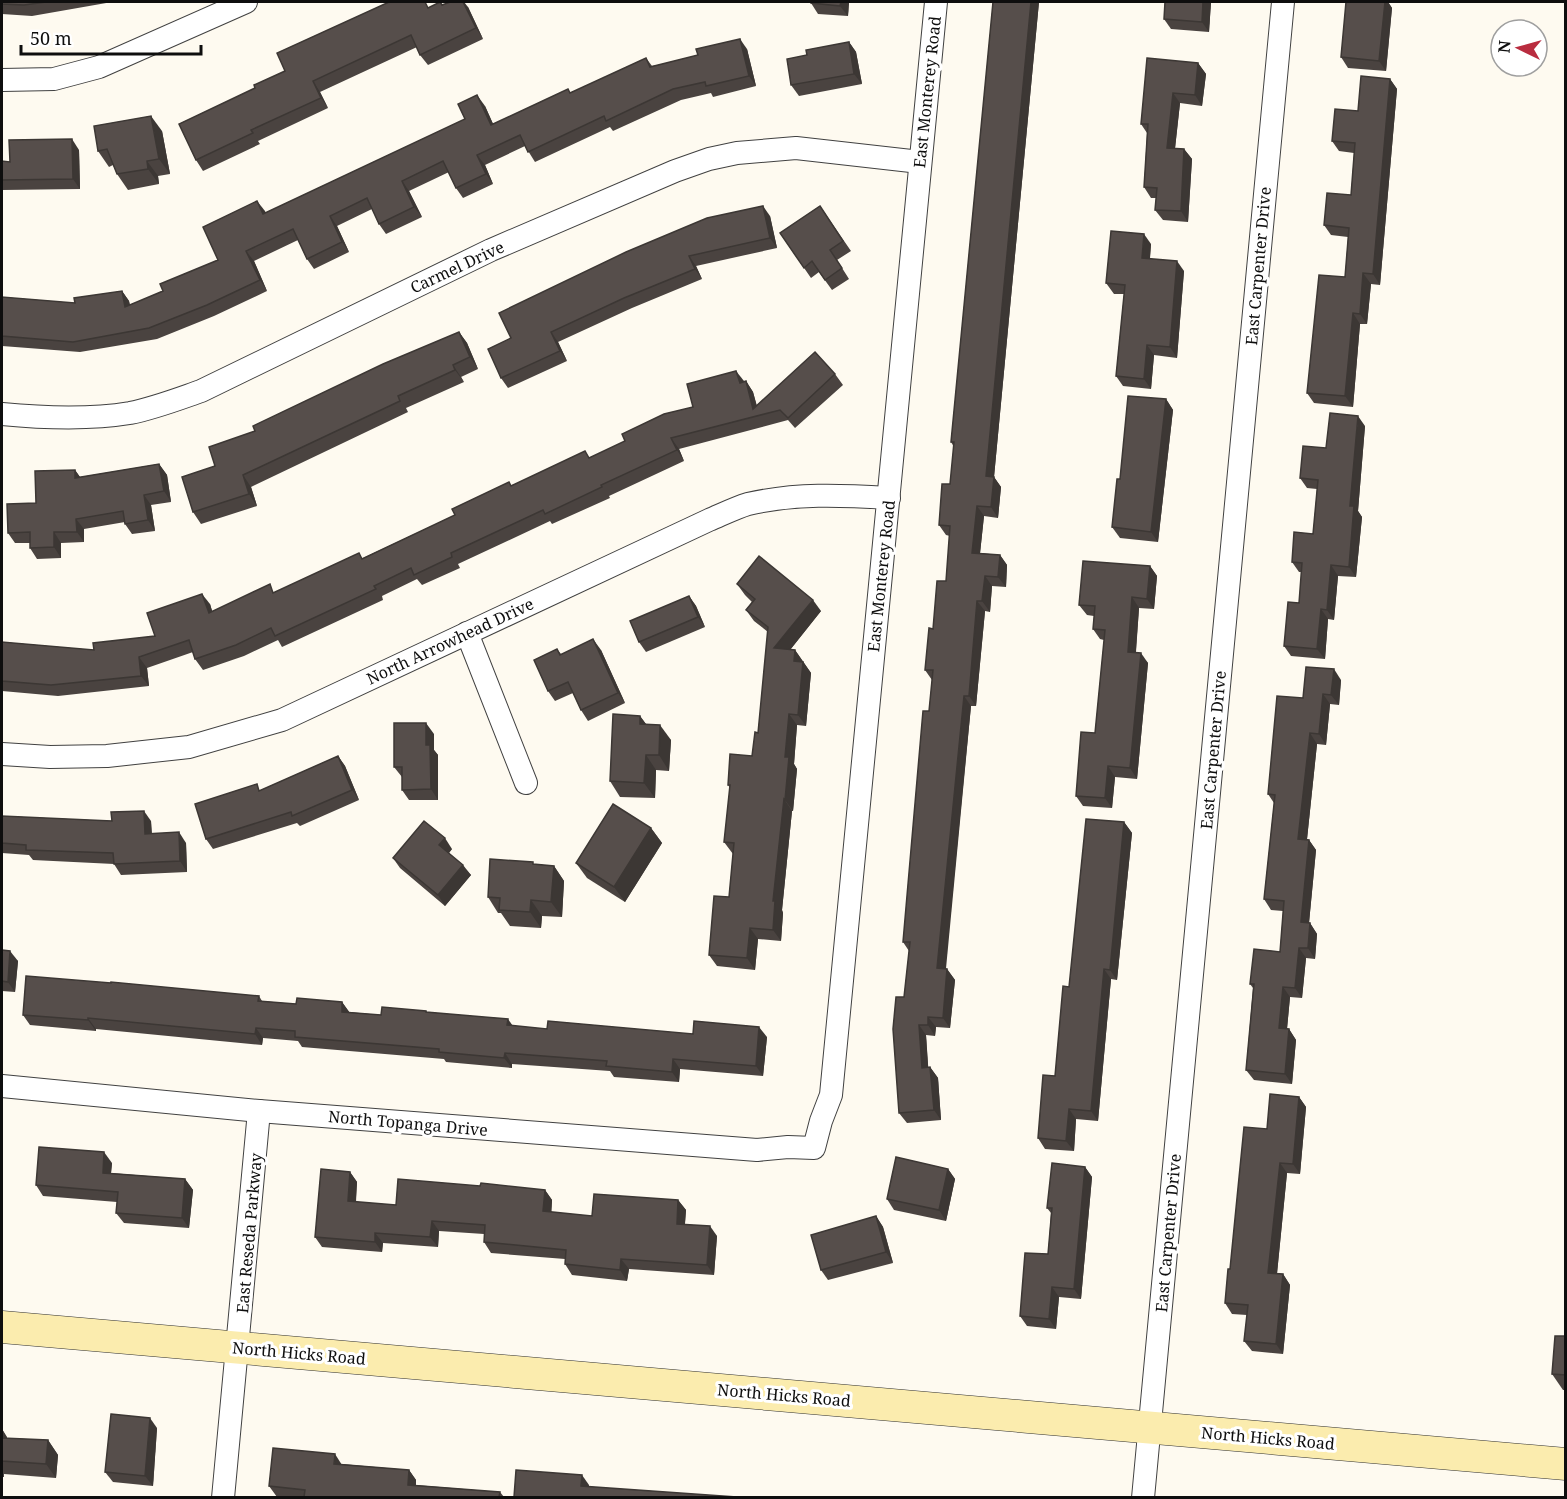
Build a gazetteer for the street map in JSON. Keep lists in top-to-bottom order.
{
  "streets": {
    "main road": ["North Hicks Road"],
    "street": [
      "East Monterey Road",
      "East Carpenter Drive",
      "Carmel Drive",
      "North Arrowhead Drive",
      "North Topanga Drive",
      "East Reseda Parkway"
    ]
  },
  "crossings": [
    ["East Monterey Road", "Carmel Drive"],
    ["East Monterey Road", "North Arrowhead Drive"],
    ["East Monterey Road", "North Topanga Drive"],
    ["East Carpenter Drive", "North Hicks Road"],
    ["North Topanga Drive", "East Reseda Parkway"],
    ["East Reseda Parkway", "North Hicks Road"]
  ],
  "scale_bar": "50 m",
  "north": "left"
}
